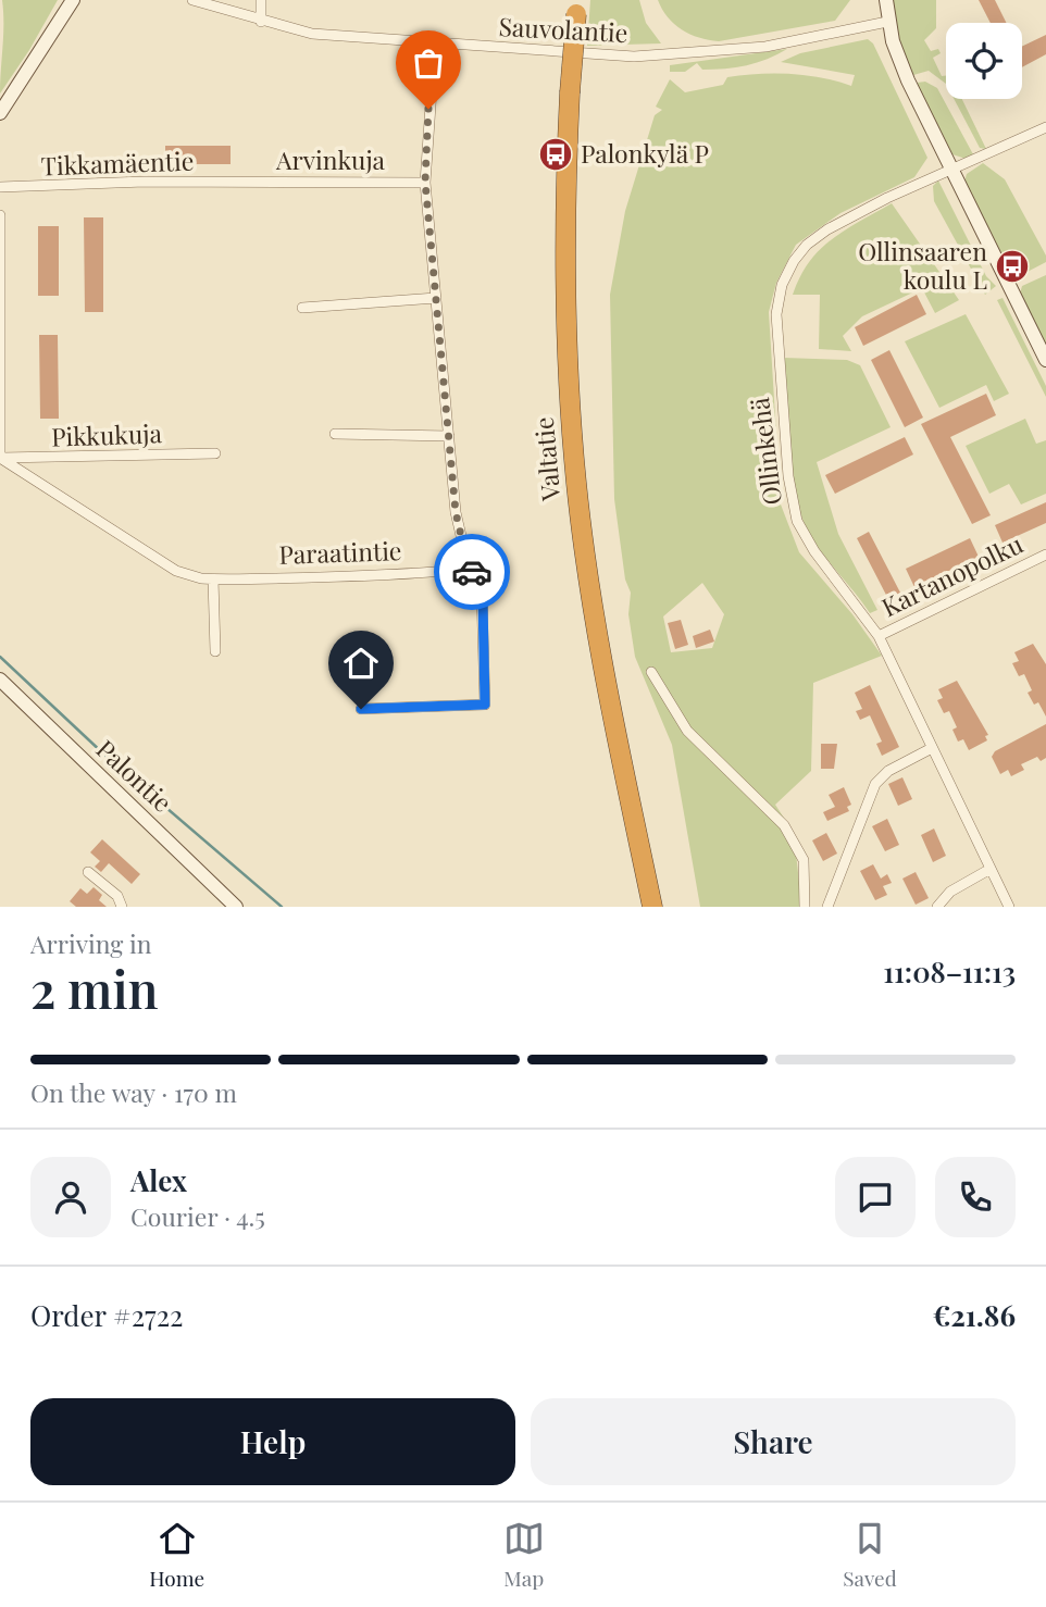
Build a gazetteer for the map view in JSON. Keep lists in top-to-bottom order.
{
  "streets": {
    "highway": ["Valtatie"],
    "street": [
      "Sauvolantie",
      "Arvinkuja",
      "Tikkamäentie",
      "Pikkukuja",
      "Ollinkehä",
      "Paraatintie",
      "Kartanopolku",
      "Palontie"
    ]
  },
  "crossings": [
    ["Arvinkuja", "Tikkamäentie"],
    ["Pikkukuja", "Paraatintie"],
    ["Ollinkehä", "Kartanopolku"]
  ],
  "places": {
    "bus stop": ["Palonkylä P", "Ollinsaaren koulu L"]
  },
  "page": {
    "heading": ["2 min", "Arriving in", "11:08–11:13"],
    "panel": [
      "Alex",
      "Courier · 4.5",
      "Order #2722",
      "€21.86"
    ],
    "bar": "On the way · 170 m",
    "buttons": ["Help", "Share"],
    "tabs": ["Home", "Map", "Saved"]
  }
}
